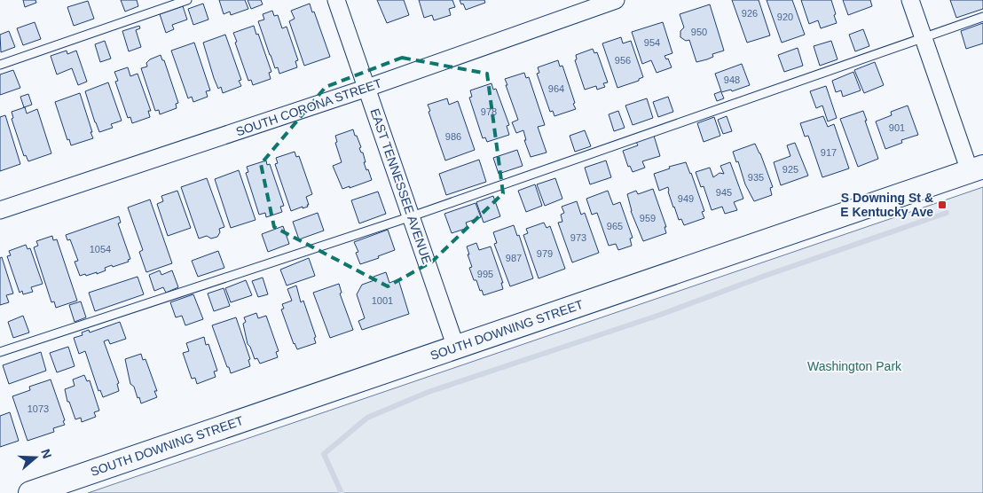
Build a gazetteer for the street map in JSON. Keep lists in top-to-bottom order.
{
  "streets": {
    "main road": ["SOUTH DOWNING STREET"],
    "street": ["SOUTH CORONA STREET", "EAST TENNESSEE AVENUE"]
  },
  "crossings": [
    ["SOUTH CORONA STREET", "EAST TENNESSEE AVENUE"],
    ["EAST TENNESSEE AVENUE", "SOUTH DOWNING STREET"]
  ],
  "parks": ["Washington Park"],
  "places": {
    "transit": ["S Downing St & E Kentucky Ave"]
  },
  "house_numbers": [
    "926",
    "920",
    "950",
    "954",
    "956",
    "948",
    "964",
    "978",
    "901",
    "986",
    "917",
    "925",
    "935",
    "945",
    "949",
    "959",
    "965",
    "973",
    "1054",
    "979",
    "987",
    "995",
    "1001",
    "1073"
  ],
  "north": "right"
}
